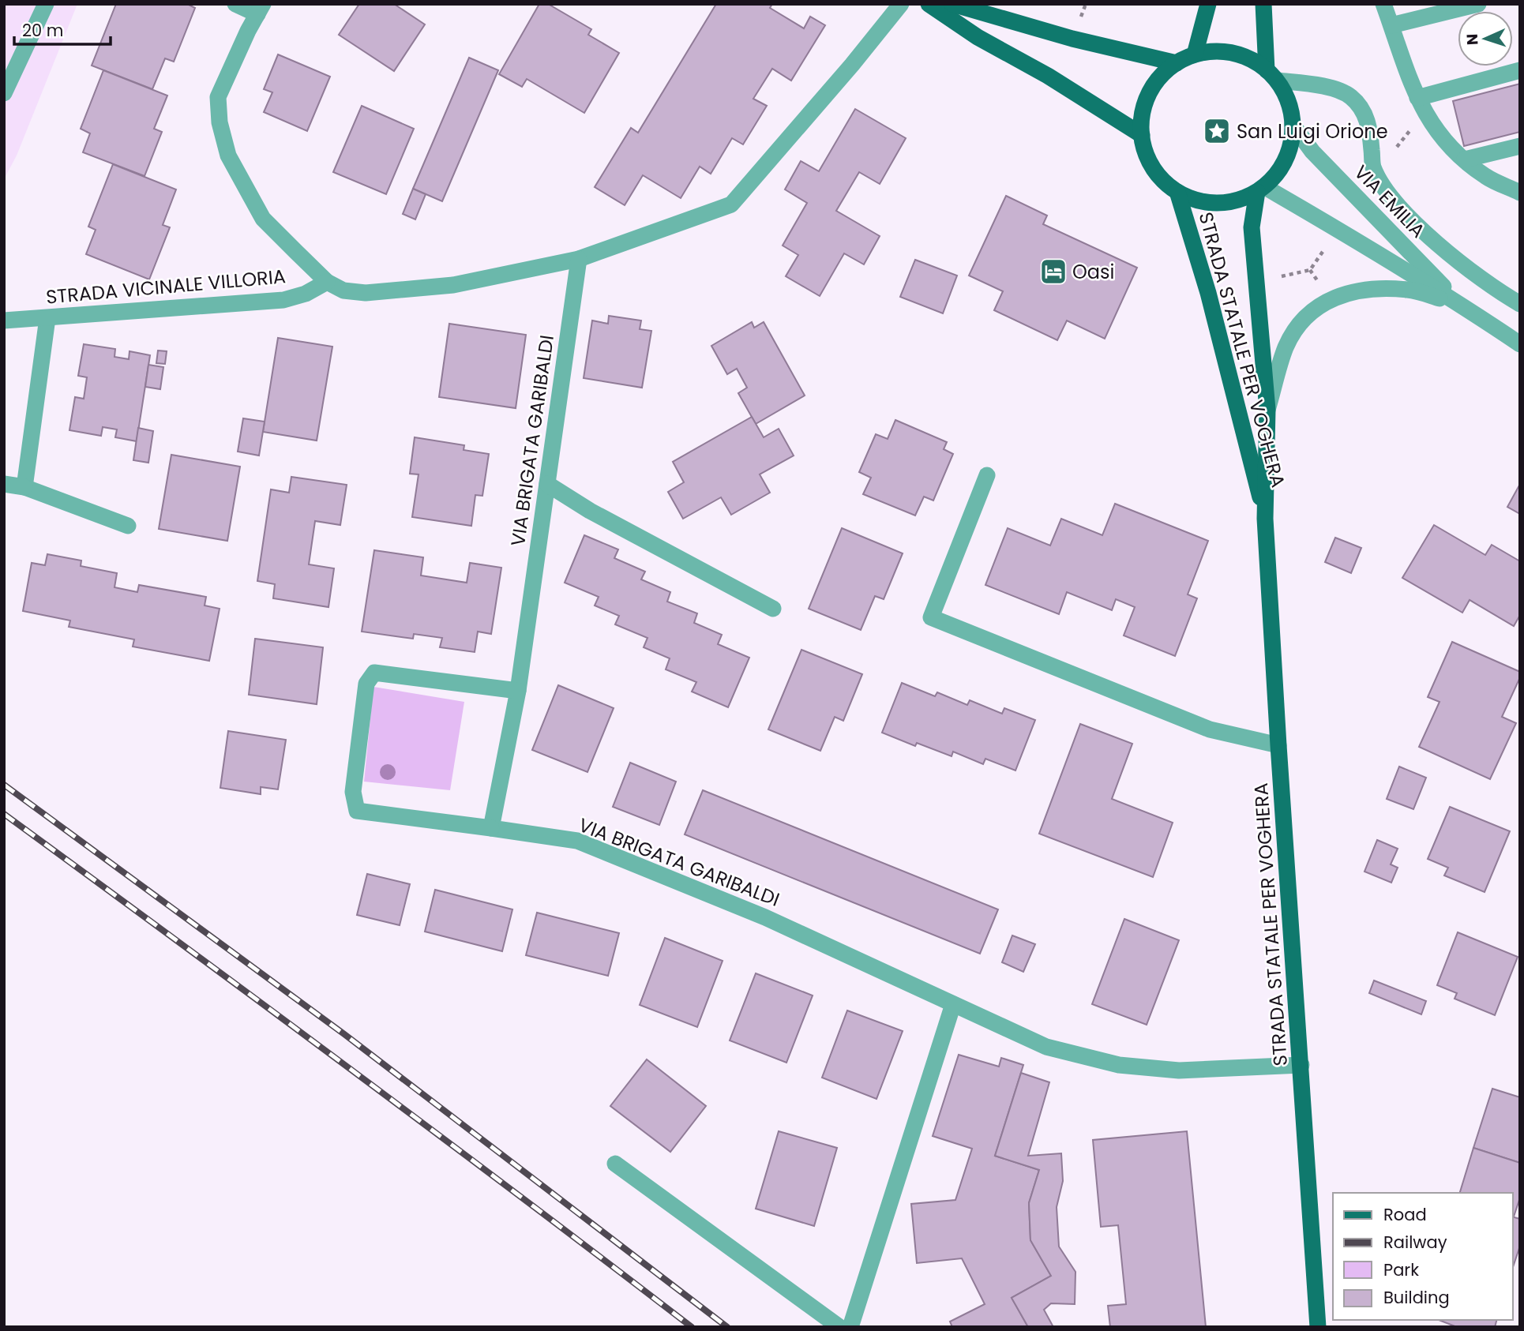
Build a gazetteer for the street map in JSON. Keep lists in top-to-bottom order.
{
  "streets": {
    "main road": ["STRADA STATALE PER VOGHERA"],
    "street": ["VIA EMILIA", "STRADA VICINALE VILLORIA", "VIA BRIGATA GARIBALDI"]
  },
  "crossings": [
    ["VIA EMILIA", "STRADA STATALE PER VOGHERA"],
    ["STRADA VICINALE VILLORIA", "VIA BRIGATA GARIBALDI"],
    ["STRADA STATALE PER VOGHERA", "VIA BRIGATA GARIBALDI"]
  ],
  "places": {
    "place": ["San Luigi Orione"],
    "hotel": ["Oasi"]
  },
  "legend": [
    "Road",
    "Railway",
    "Park",
    "Building"
  ],
  "scale_bar": "20 m",
  "north": "left"
}
